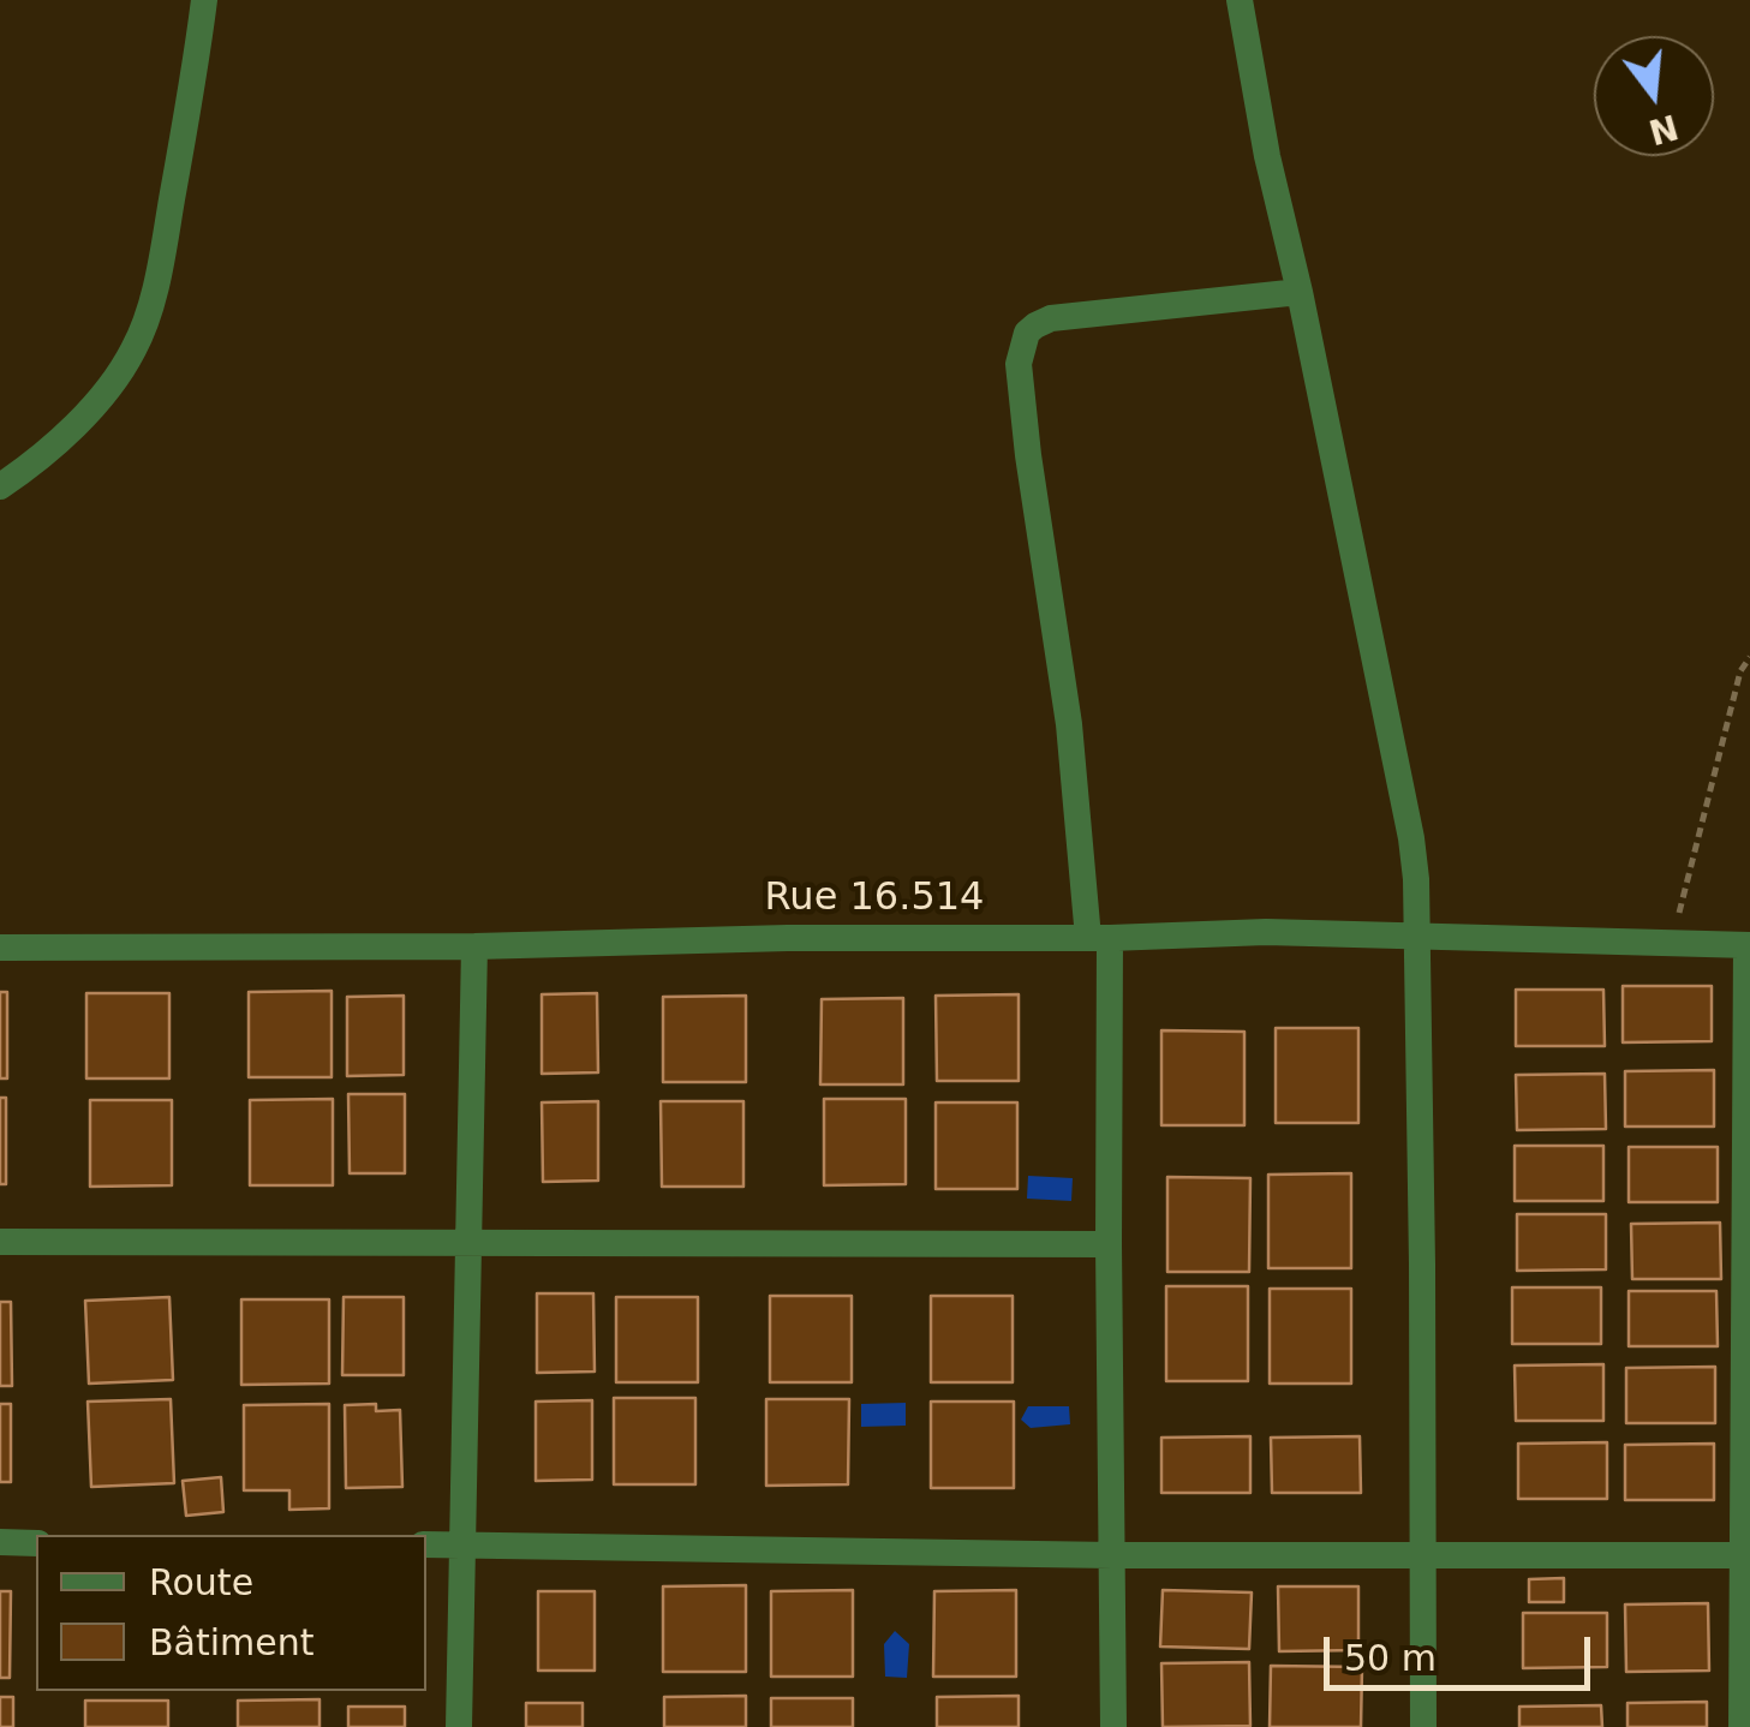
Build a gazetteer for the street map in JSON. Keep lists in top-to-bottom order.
{
  "streets": {
    "street": ["Rue 16.514"]
  },
  "legend": ["Route", "Bâtiment"],
  "scale_bar": "50 m",
  "north": "bottom"
}
